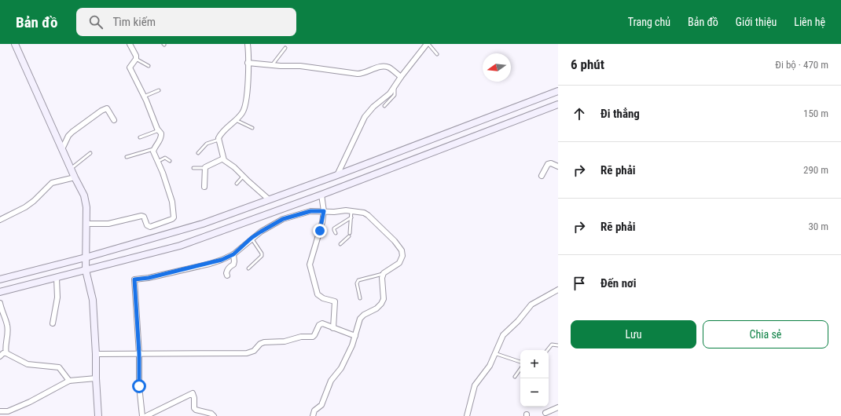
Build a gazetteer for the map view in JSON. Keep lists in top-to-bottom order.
{
  "north": "left",
  "page": {
    "header": "Bản đồ",
    "search": "Tìm kiếm",
    "nav": [
      "Trang chủ",
      "Bản đồ",
      "Giới thiệu",
      "Liên hệ"
    ],
    "heading": ["6 phút", "Đi bộ · 470 m"],
    "list": [
      ["Đi thẳng", "150 m"],
      ["Rẽ phải", "290 m"],
      ["Rẽ phải", "30 m"],
      "Đến nơi"
    ],
    "buttons": ["Lưu", "Chia sẻ"],
    "map_buttons": ["+", "−"]
  }
}
